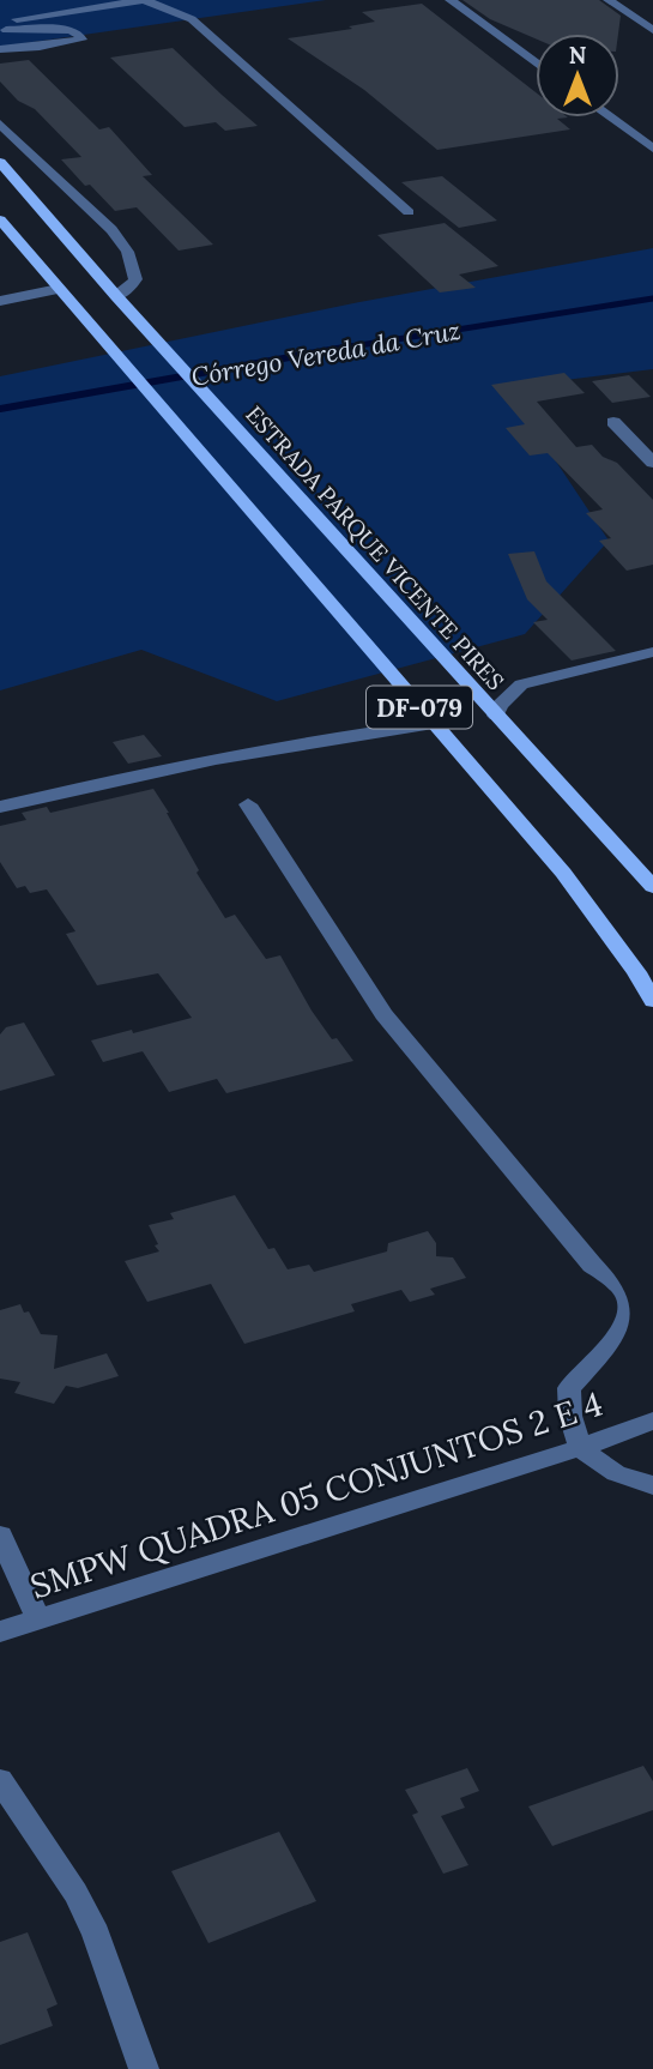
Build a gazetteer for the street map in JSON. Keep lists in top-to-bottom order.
{
  "streets": {
    "main road": ["ESTRADA PARQUE VICENTE PIRES", "DF-079"],
    "street": ["SMPW QUADRA 05 CONJUNTOS 2 E 4"]
  },
  "water": ["Córrego Vereda da Cruz"],
  "north": "top"
}
